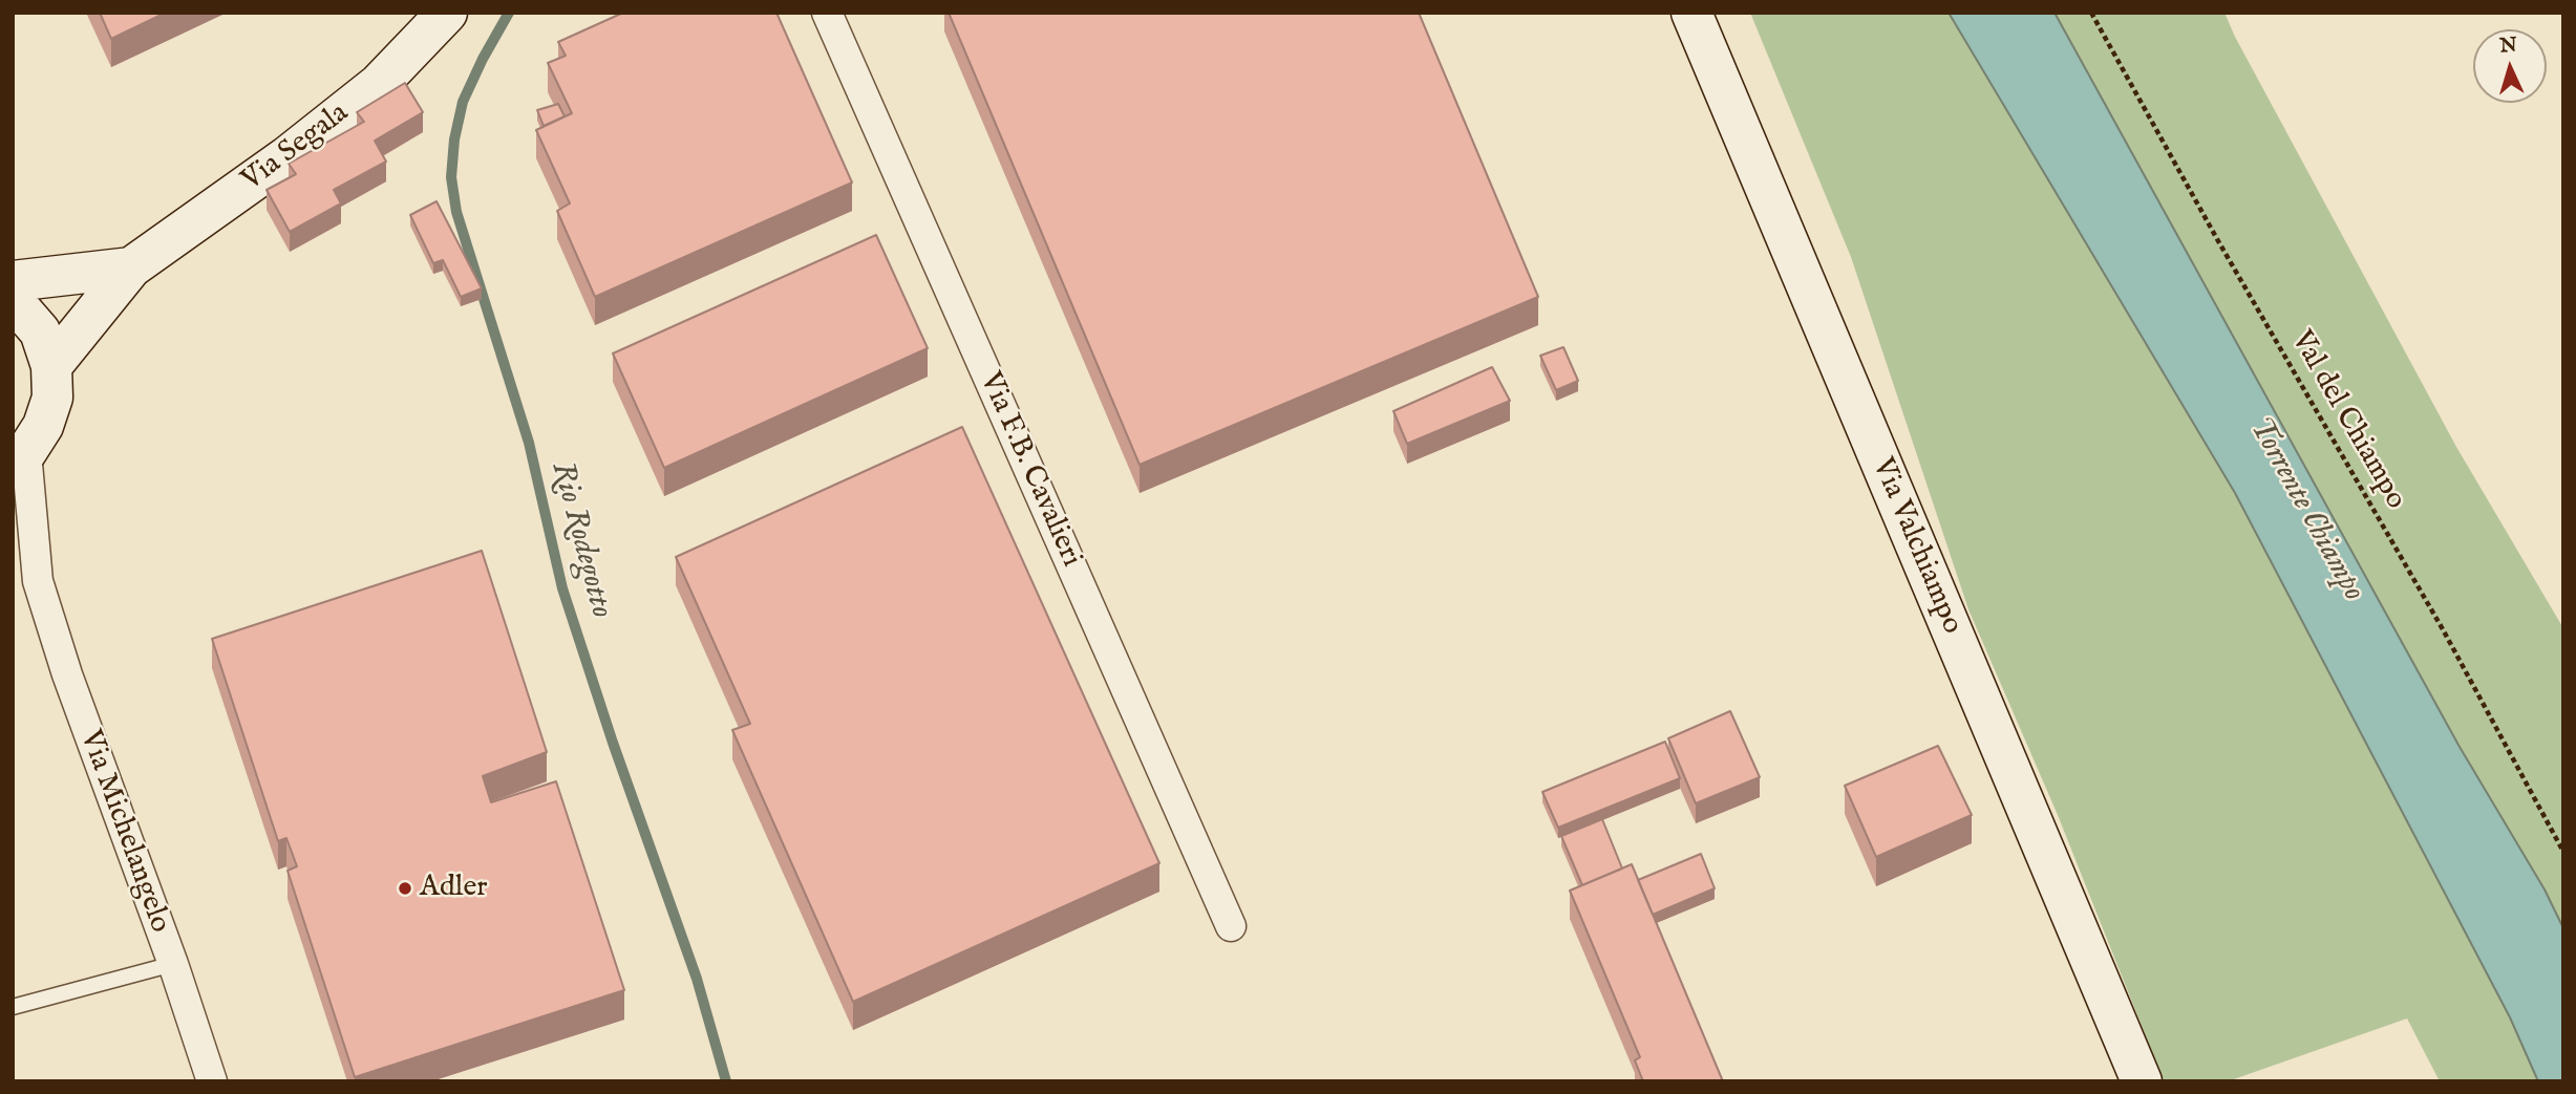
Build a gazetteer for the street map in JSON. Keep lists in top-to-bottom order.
{
  "streets": {
    "main road": ["Via Segala", "Via Valchiampo"],
    "street": ["Via F.B. Cavalieri", "Via Michelangelo"],
    "path": ["Val del Chiampo"]
  },
  "water": ["Torrente Chiampo", "Rio Rodegotto"],
  "places": ["Adler"],
  "north": "top"
}
